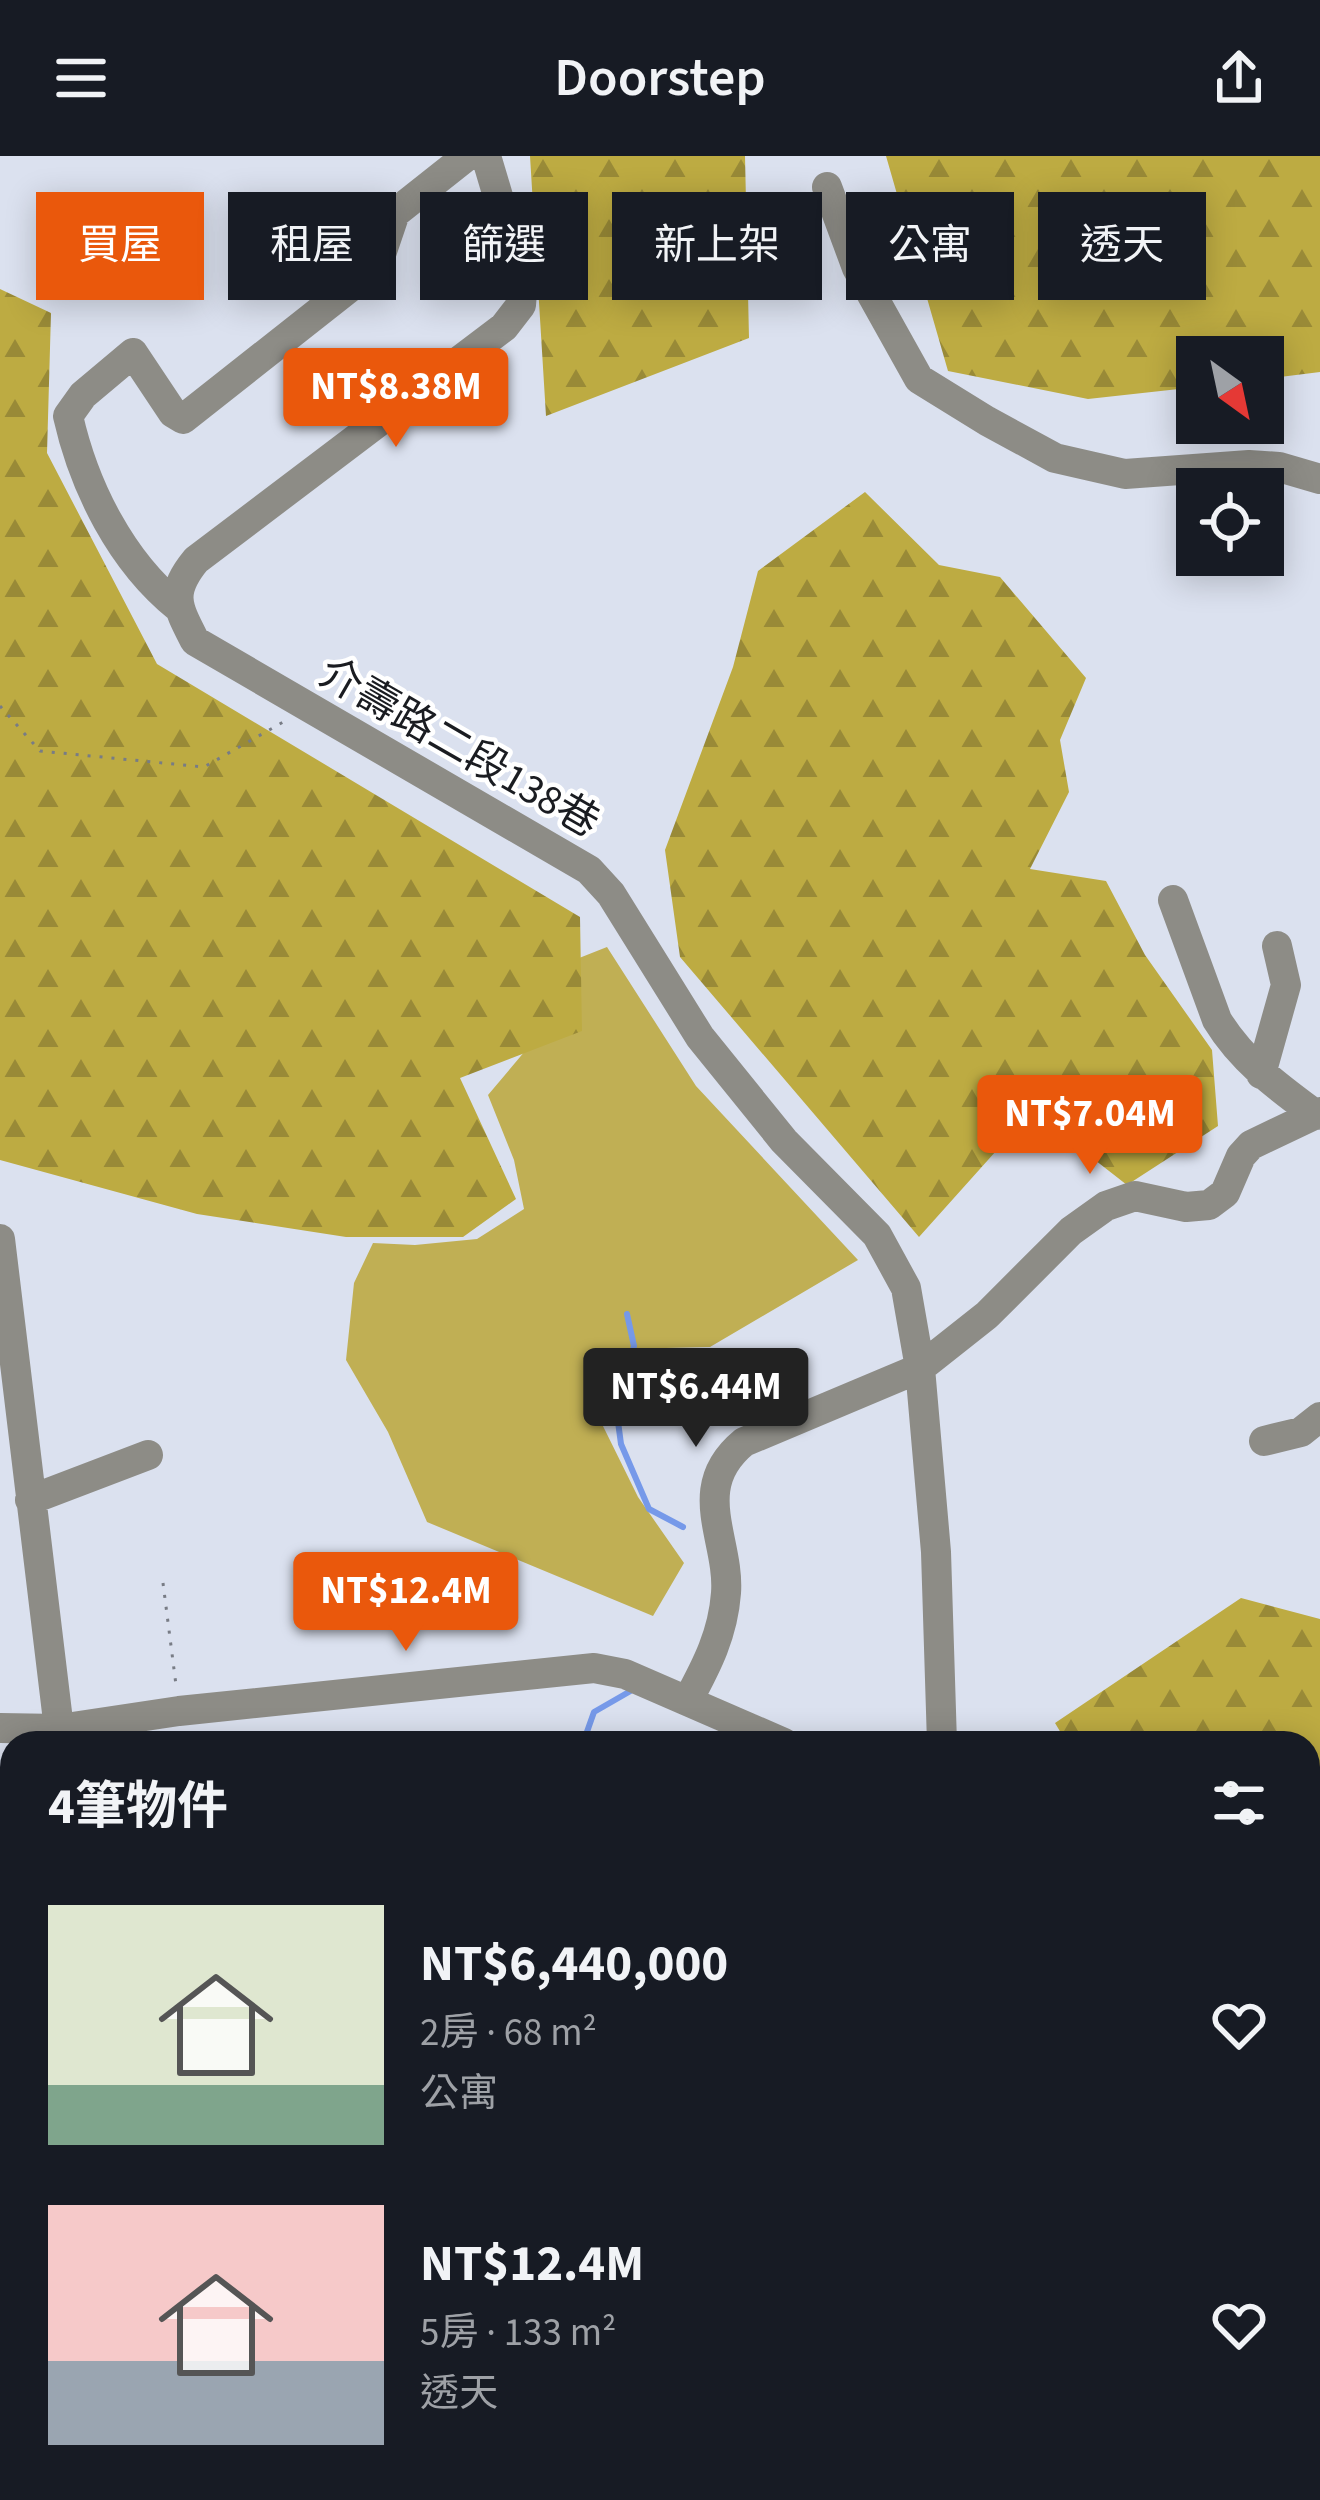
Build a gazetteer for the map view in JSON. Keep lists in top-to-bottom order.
{
  "streets": {
    "street": ["介壽路二段138巷"]
  },
  "north": "bottom right",
  "page": {
    "header": "Doorstep",
    "chip": [
      "買屋",
      "租屋",
      "篩選",
      "新上架",
      "公寓",
      "透天"
    ],
    "price": [
      "NT$8.38M",
      "NT$7.04M",
      "NT$6.44M",
      "NT$12.4M"
    ],
    "heading": "4筆物件",
    "list": [
      {
        "name": "NT$6,440,000",
        "note": "2房 · 68 m² · 公寓"
      },
      {
        "name": "NT$12.4M",
        "note": "5房 · 133 m² · 透天"
      }
    ]
  }
}
